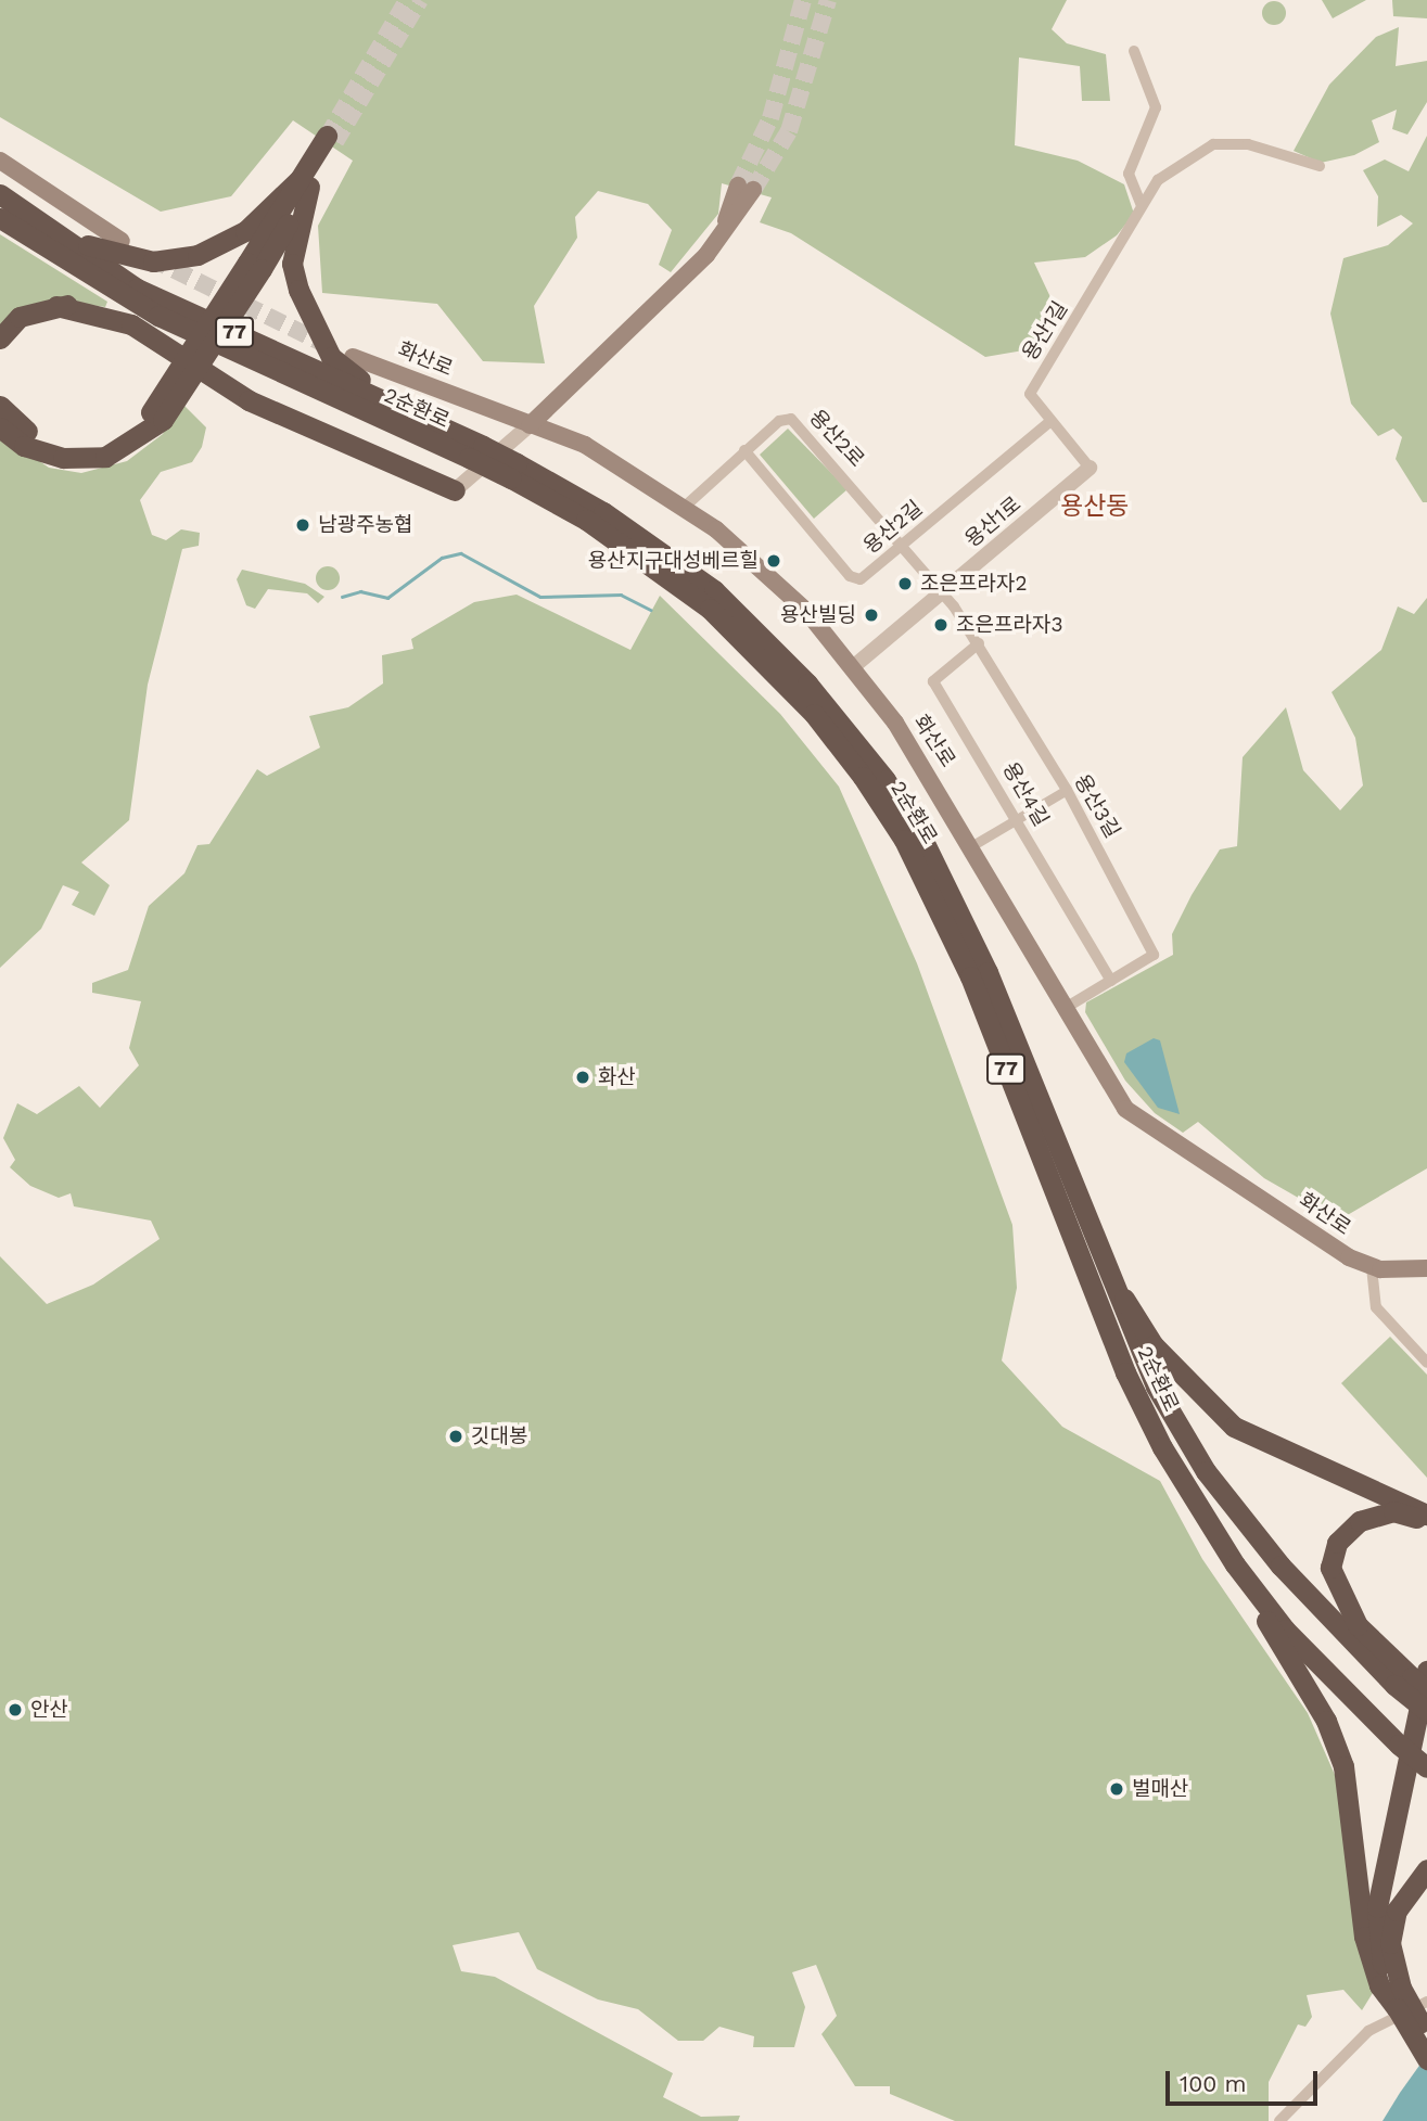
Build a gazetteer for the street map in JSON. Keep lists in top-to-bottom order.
{
  "streets": {
    "highway": ["77", "2순환로"],
    "main road": ["화산로"],
    "street": [
      "용산1길",
      "용산2로",
      "용산1로",
      "용산2길",
      "용산4길",
      "용산3길"
    ]
  },
  "crossings": [
    ["용산1길", "용산1로"],
    ["용산1길", "용산2길"],
    ["화산로", "용산2로"],
    ["화산로", "용산1로"],
    ["화산로", "용산3길"],
    ["용산2로", "용산1로"],
    ["용산2로", "용산2길"],
    ["용산2로", "용산3길"],
    ["용산1로", "용산3길"],
    ["용산4길", "용산3길"]
  ],
  "districts": ["용산동"],
  "places": [
    "남광주농협",
    "용산지구대성베르힐",
    "조은프라자2",
    "용산빌딩",
    "조은프라자3",
    "화산",
    "깃대봉",
    "안산",
    "벌매산"
  ],
  "scale_bar": "100 m"
}
